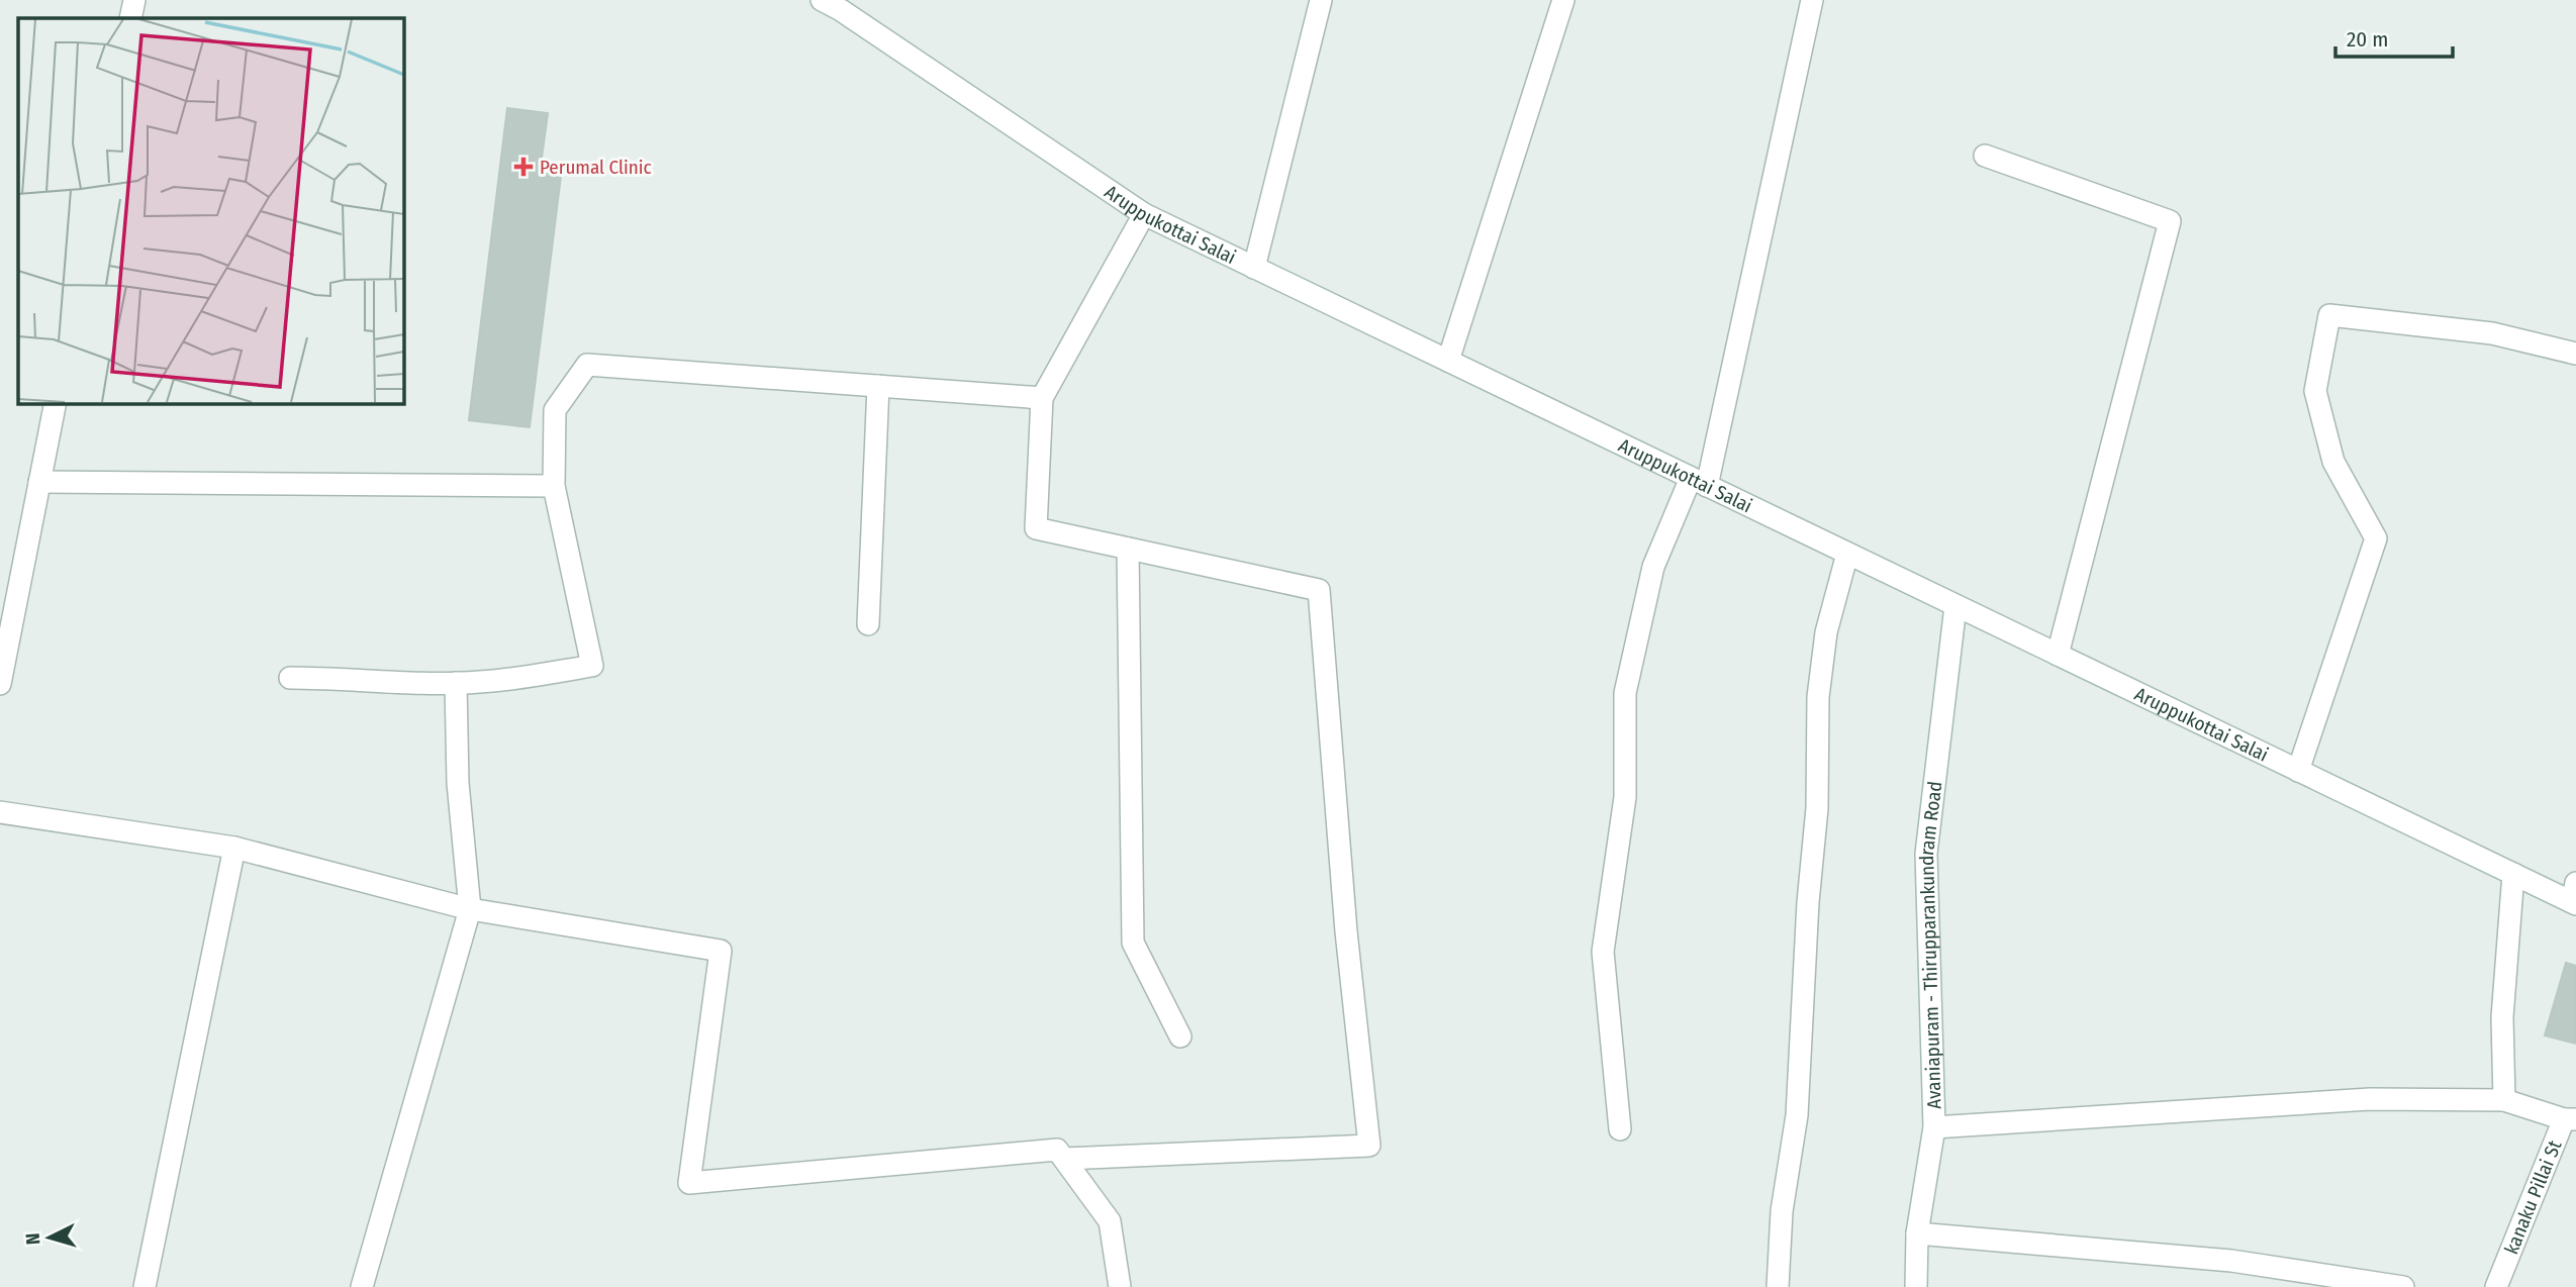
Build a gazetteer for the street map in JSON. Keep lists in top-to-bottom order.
{
  "streets": {
    "street": ["Aruppukottai Salai", "Avaniapuram - Thirupparankundram Road", "kanaku Pillai St"]
  },
  "crossings": [
    ["Aruppukottai Salai", "Avaniapuram - Thirupparankundram Road"]
  ],
  "places": {
    "health": ["Perumal Clinic"]
  },
  "scale_bar": "20 m",
  "north": "left"
}
